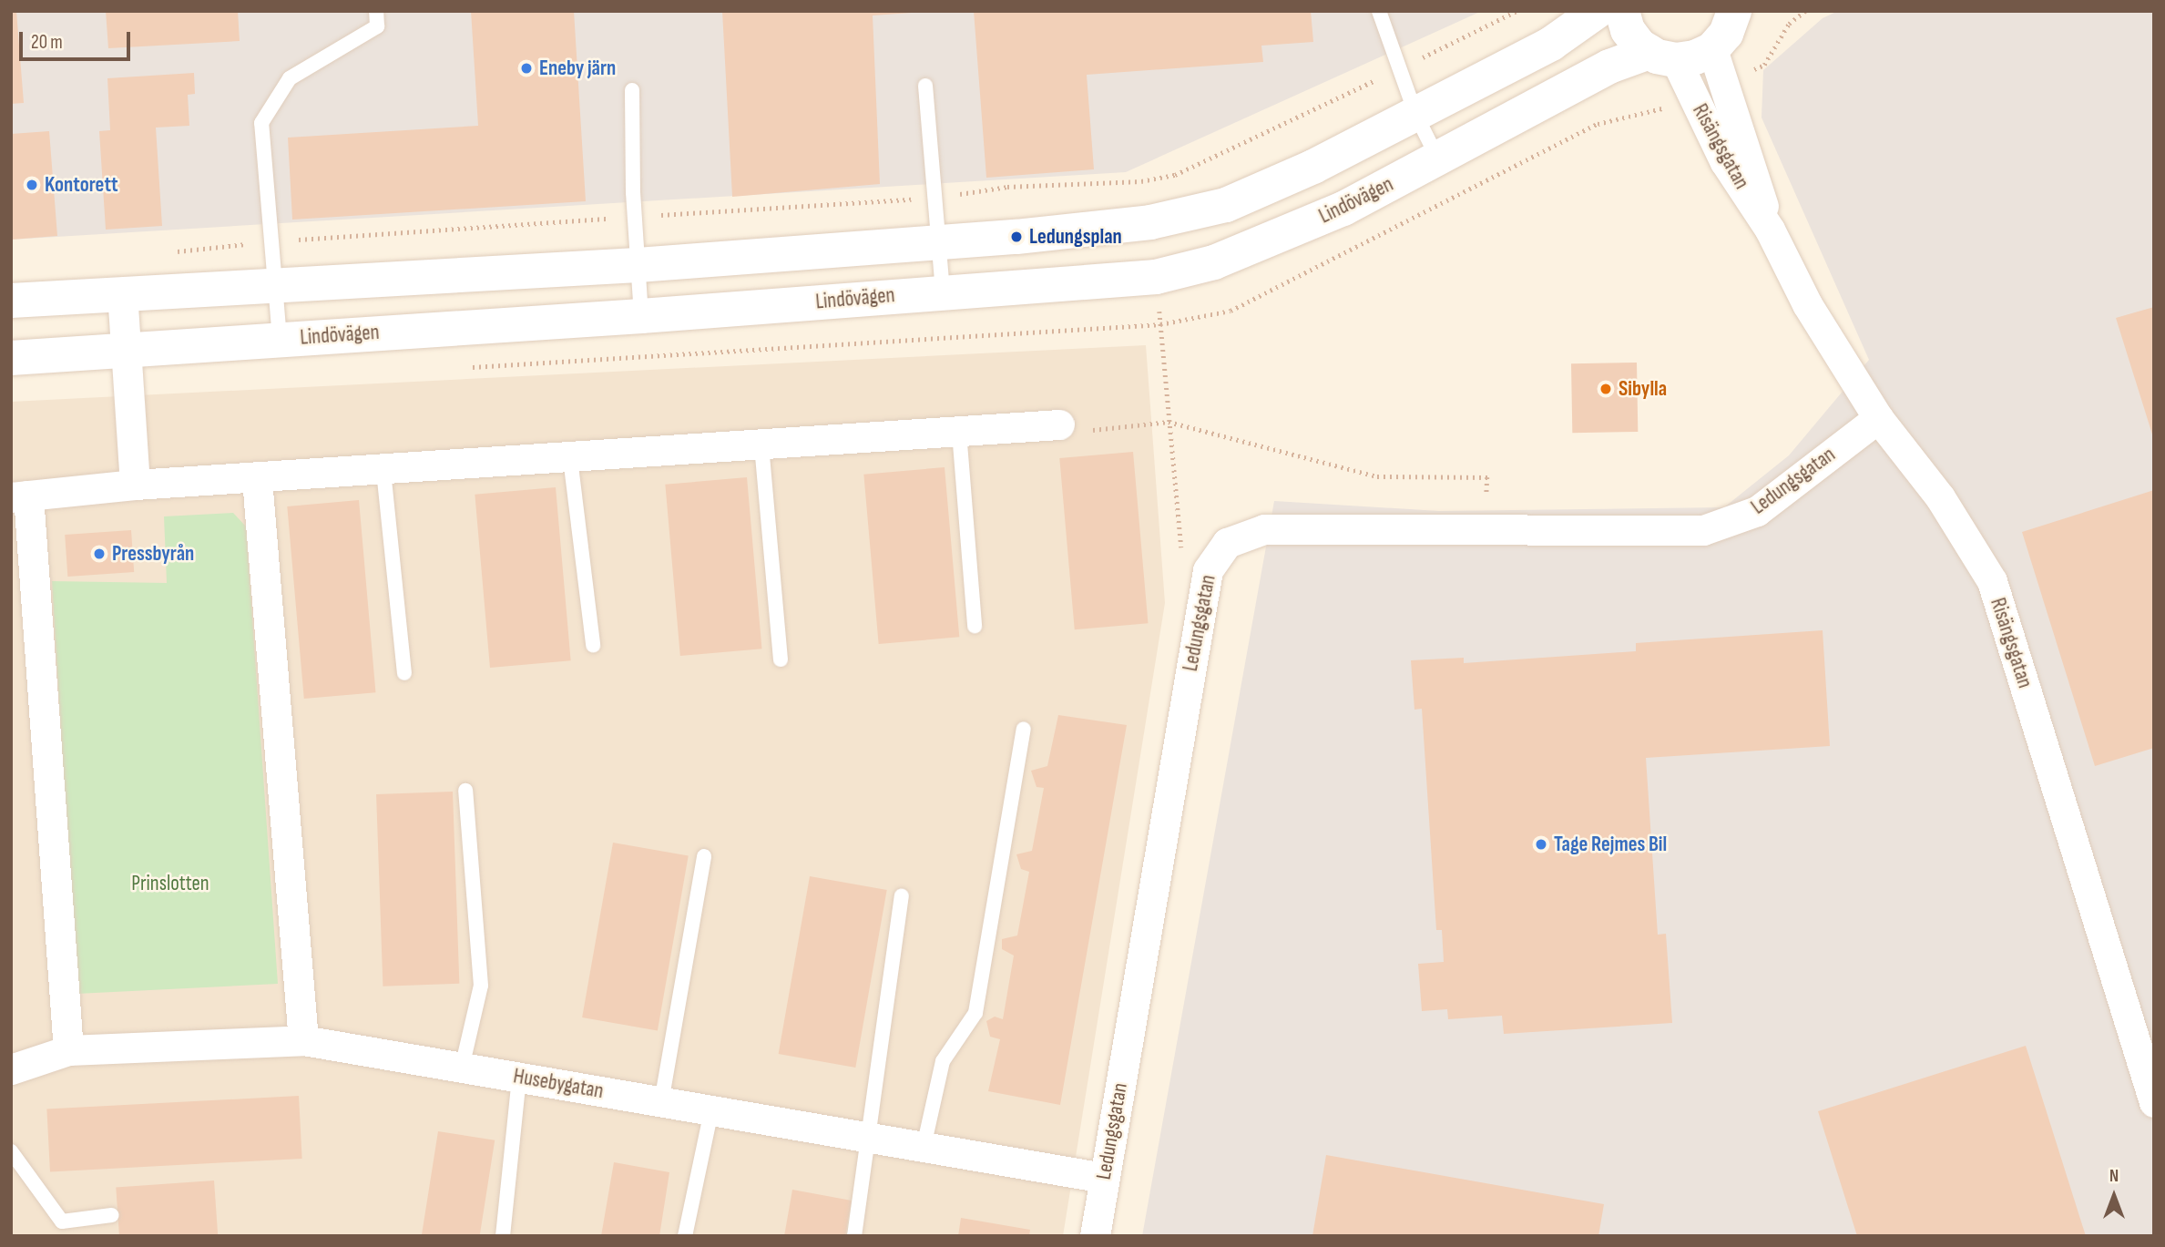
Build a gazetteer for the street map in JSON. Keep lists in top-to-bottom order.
{
  "streets": {
    "main road": ["Lindövägen"],
    "street": ["Risängsgatan", "Ledungsgatan", "Husebygatan"]
  },
  "crossings": [
    ["Risängsgatan", "Lindövägen"],
    ["Risängsgatan", "Ledungsgatan"],
    ["Ledungsgatan", "Husebygatan"]
  ],
  "parks": ["Prinslotten"],
  "places": [
    "Eneby järn",
    "Kontorett",
    "Ledungsplan",
    "Sibylla",
    "Pressbyrån",
    "Tage Rejmes Bil"
  ],
  "scale_bar": "20 m",
  "north": "top"
}
